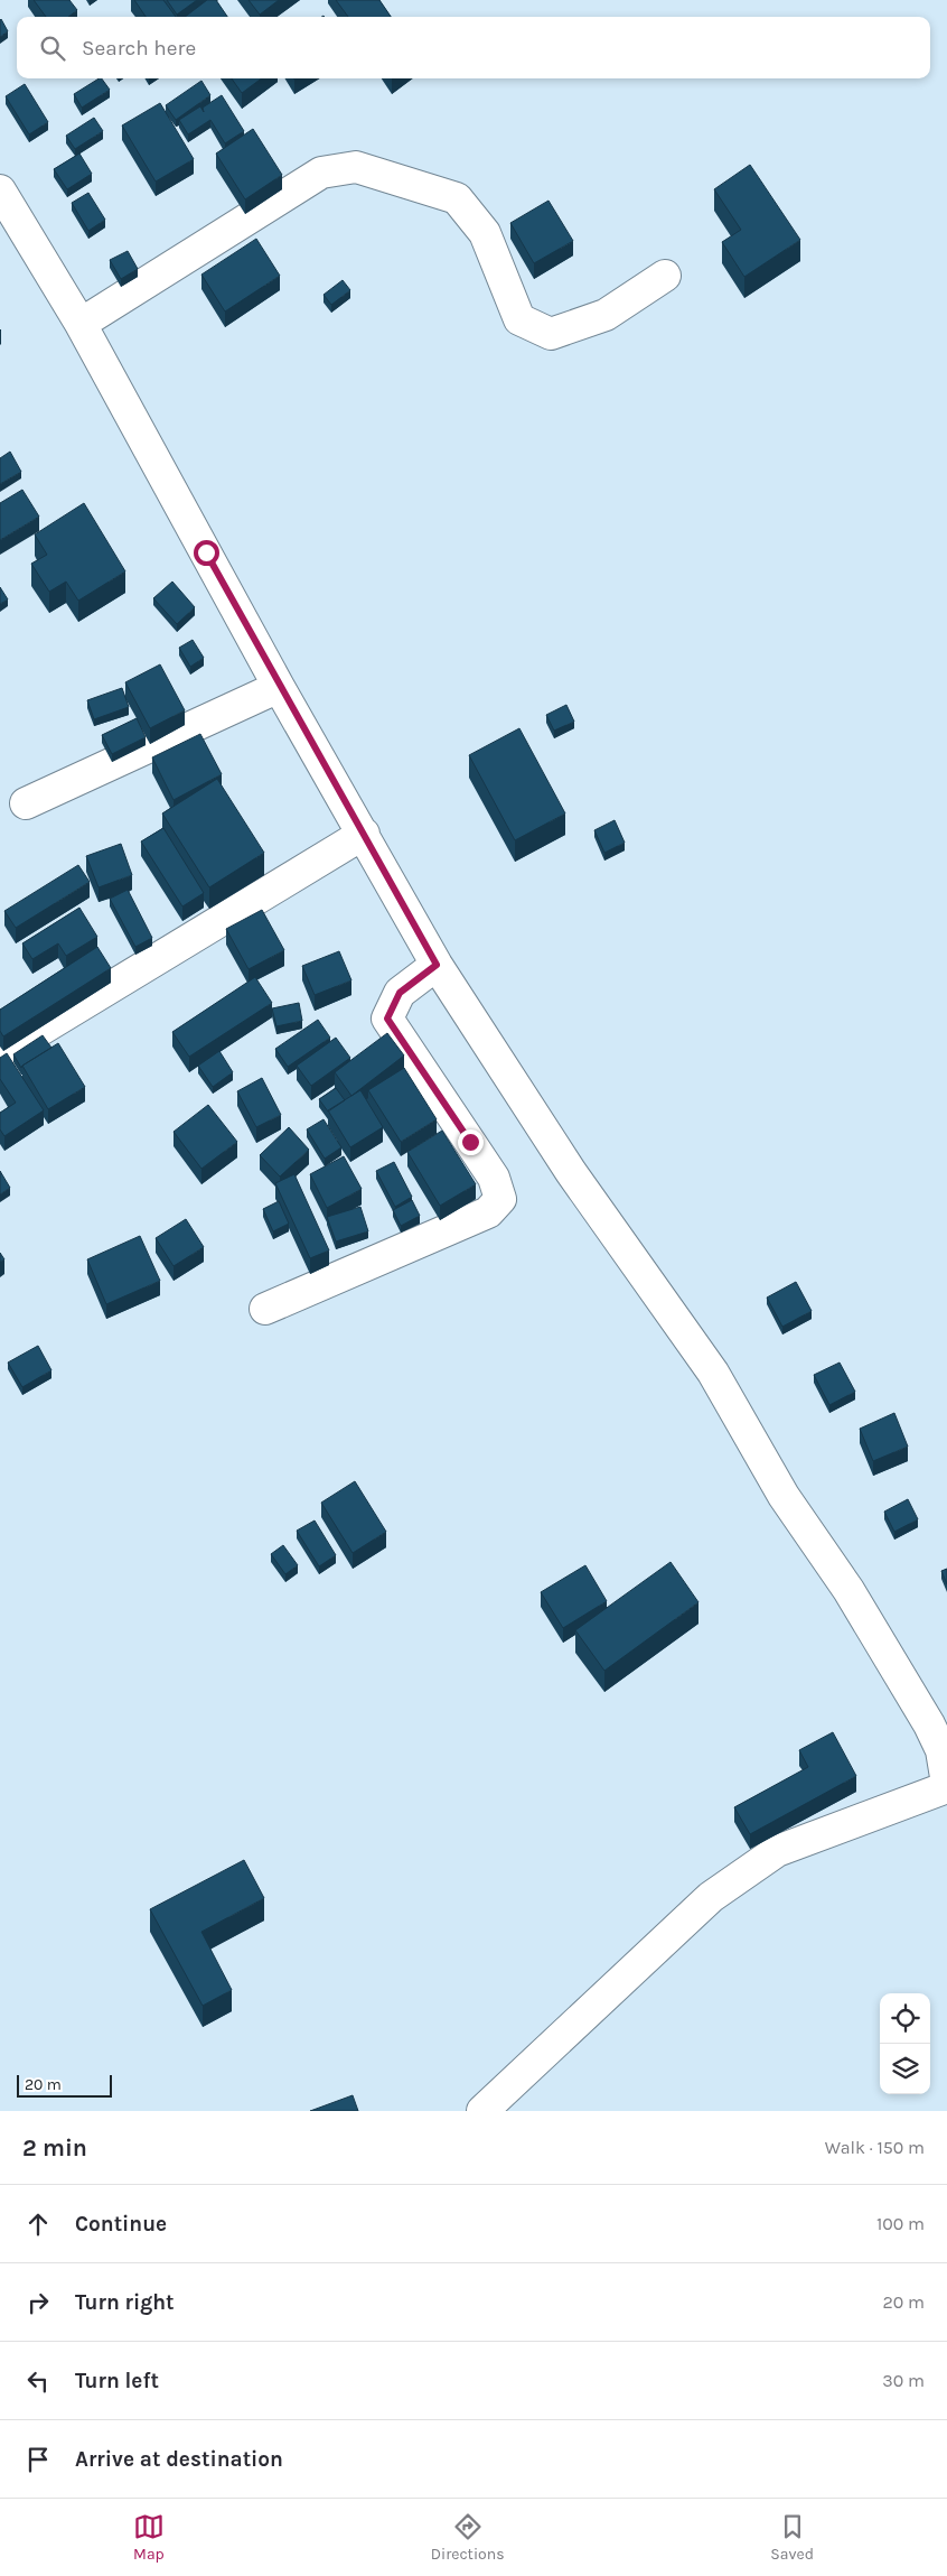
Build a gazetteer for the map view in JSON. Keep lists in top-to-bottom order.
{
  "scale_bar": "20 m",
  "page": {
    "search": "Search here",
    "scale": "20 m",
    "heading": ["2 min", "Walk · 150 m"],
    "list": [
      ["Continue", "100 m"],
      ["Turn right", "20 m"],
      ["Turn left", "30 m"],
      "Arrive at destination"
    ],
    "nav": ["Map", "Directions", "Saved"]
  }
}
